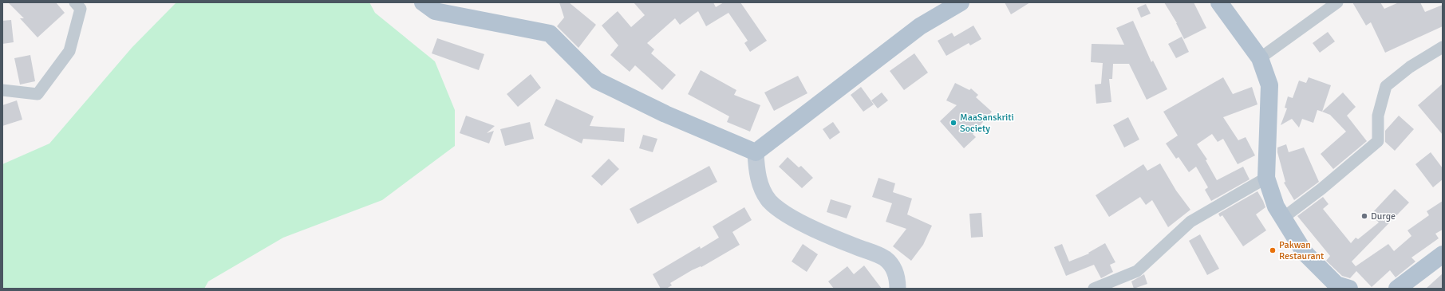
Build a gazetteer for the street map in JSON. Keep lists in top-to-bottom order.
{
  "places": ["MaaSanskriti Society", "Durge", "Pakwan Restaurant"]
}
